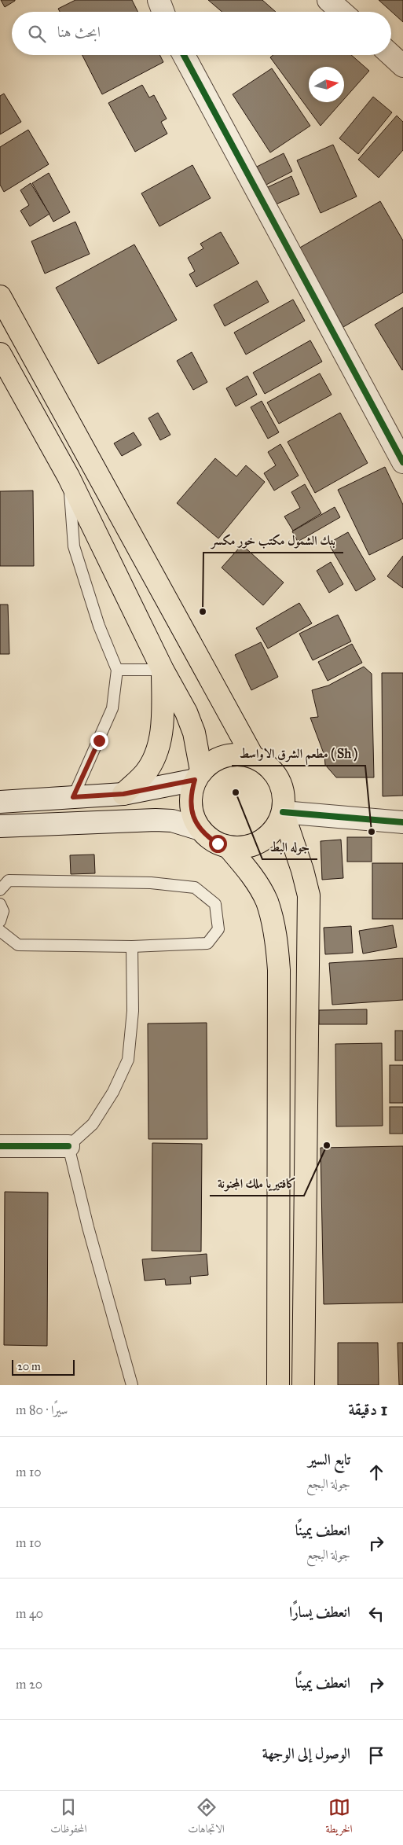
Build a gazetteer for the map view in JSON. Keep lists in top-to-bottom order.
{
  "places": [
    "بنك الشمول مكتب خور مكسر",
    "جوله البط",
    "مطعم الشرق الاواسط ( Sh )",
    "كافتيريا ملك المجنونة"
  ],
  "scale_bar": "20 m",
  "north": "right",
  "page": {
    "search": "ابحث هنا",
    "scale": "20 m",
    "heading": ["1 دقيقة", "سيرًا · 80 m"],
    "list": [
      ["تابع السير", "جولة البجع", "10 m"],
      ["انعطف يمينًا", "جولة البجع", "10 m"],
      ["انعطف يسارًا", "40 m"],
      ["انعطف يمينًا", "20 m"],
      "الوصول إلى الوجهة"
    ],
    "nav": ["الخريطة", "الاتجاهات", "المحفوظات"]
  }
}
